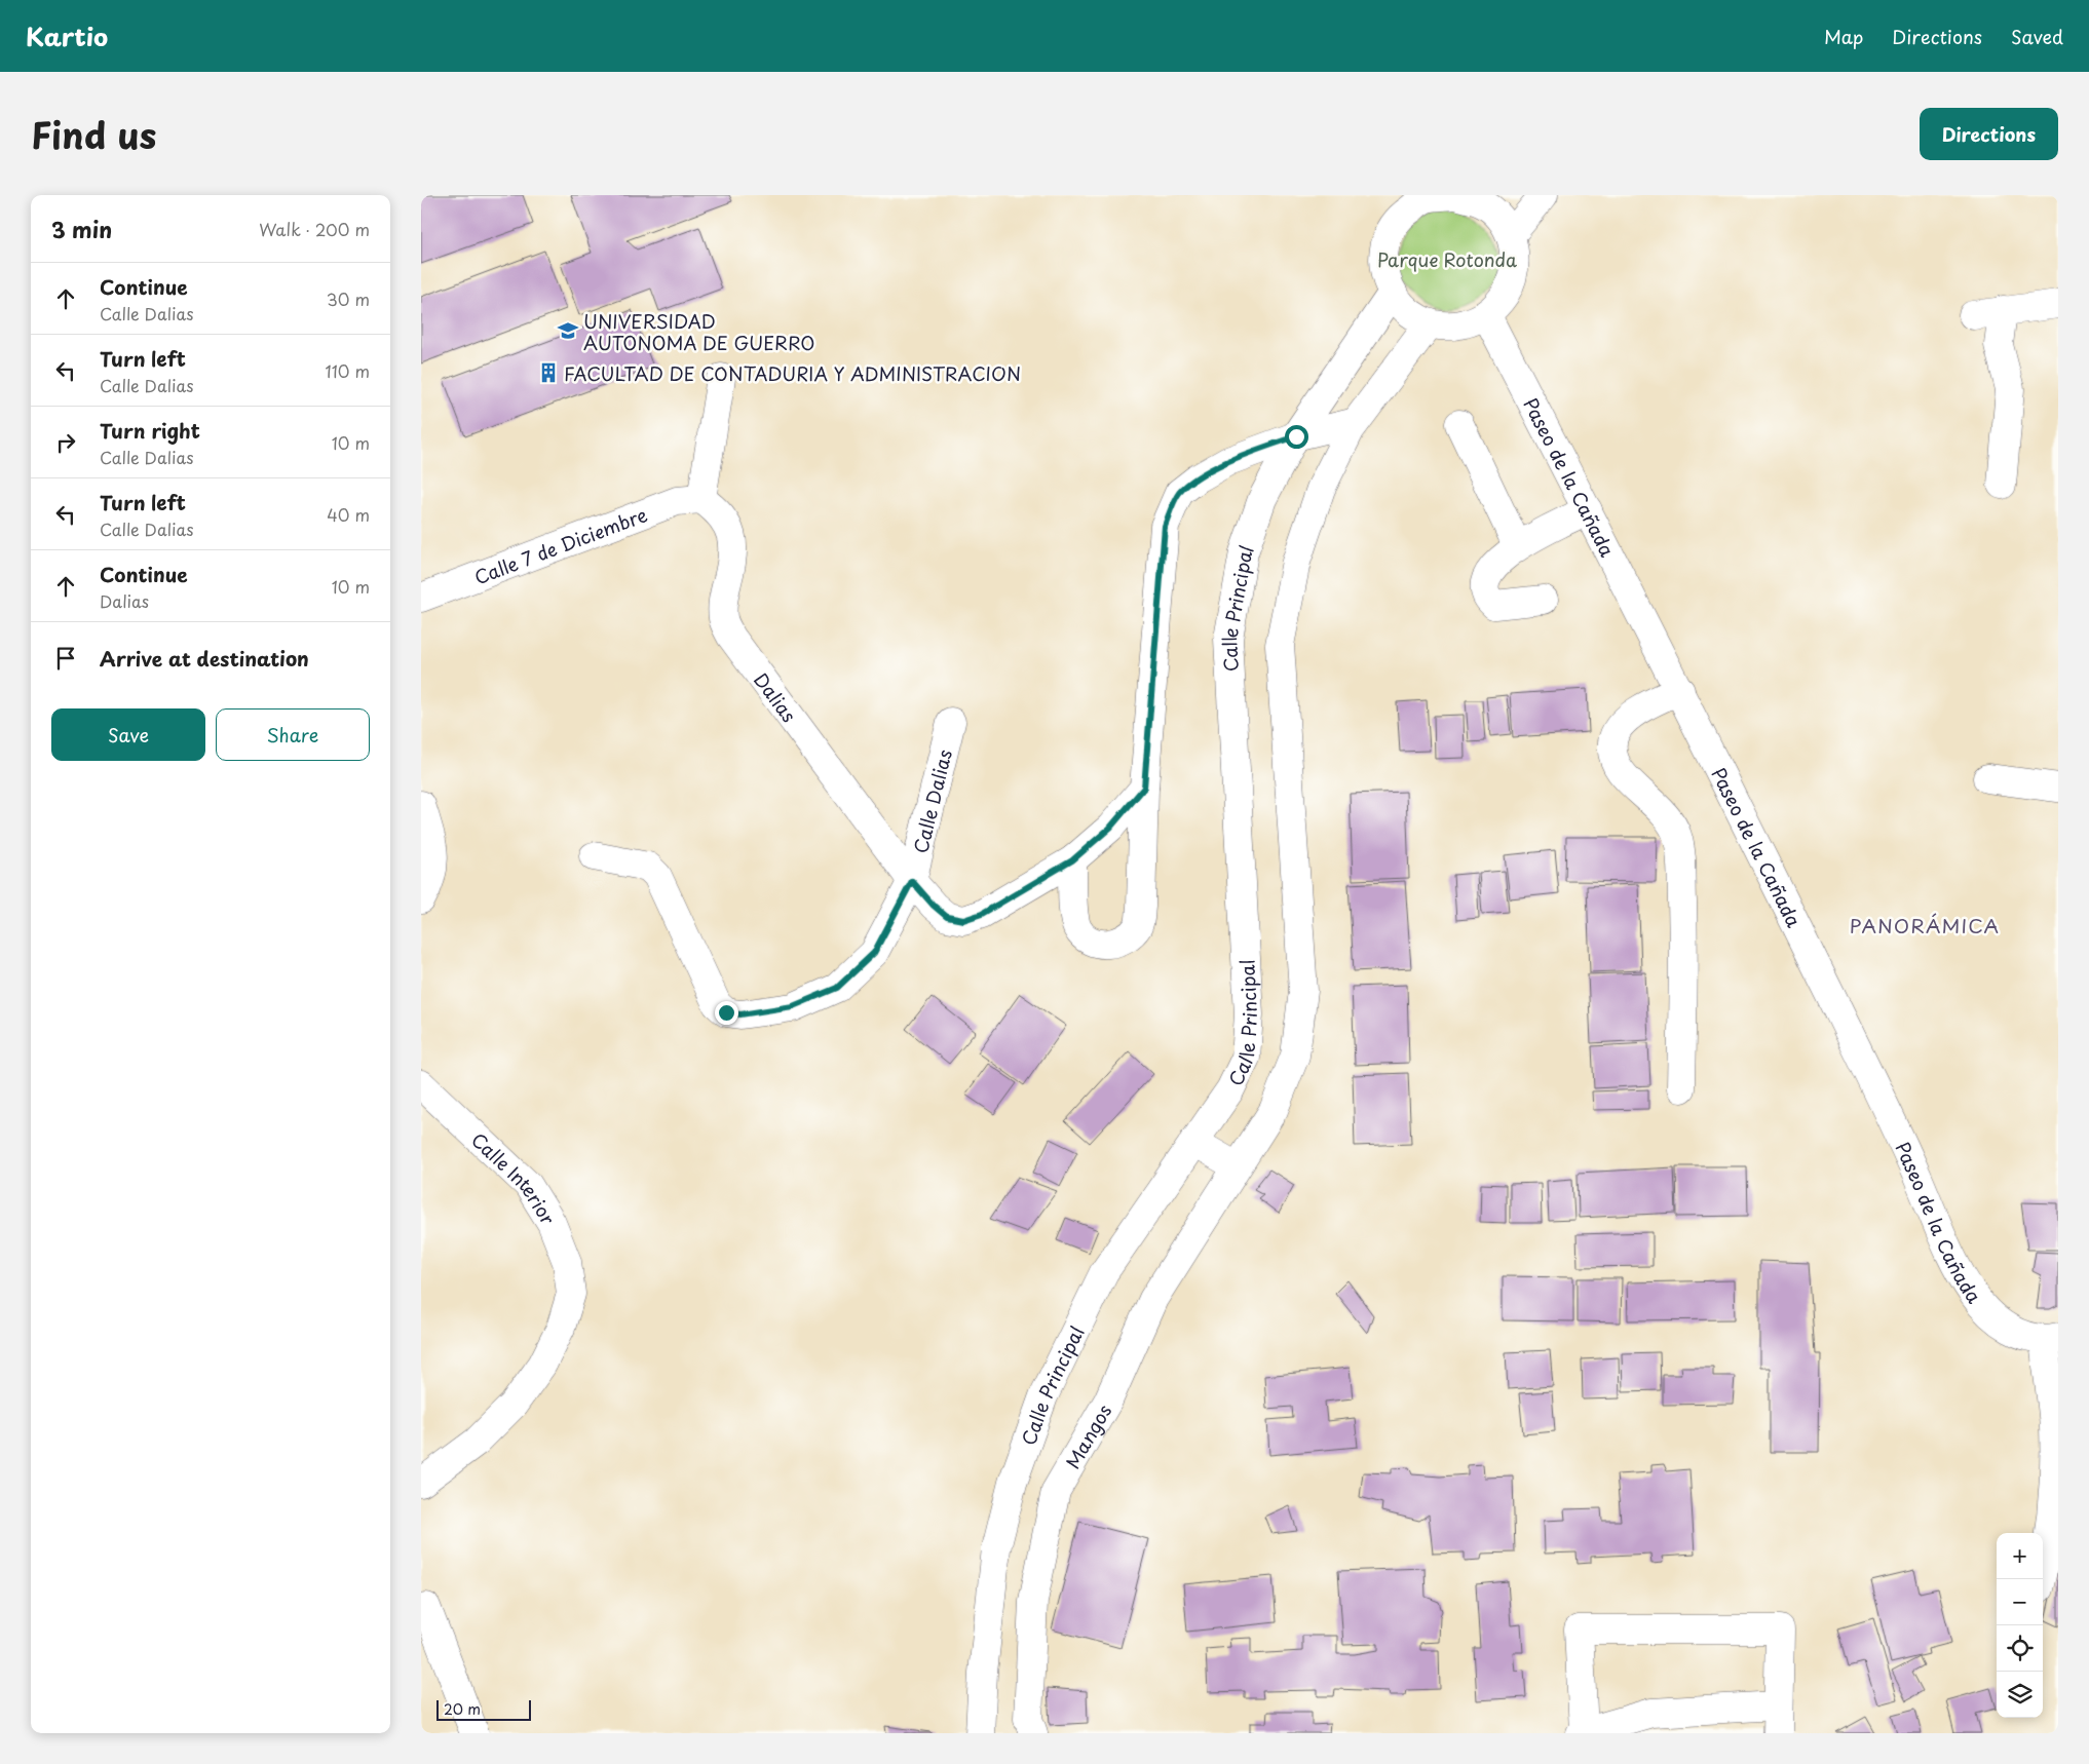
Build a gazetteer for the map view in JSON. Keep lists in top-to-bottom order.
{
  "streets": {
    "street": [
      "Paseo de la Cañada",
      "Calle 7 de Diciembre",
      "Calle Principal",
      "Dalias",
      "Calle Dalias",
      "Calle Interior",
      "Mangos"
    ]
  },
  "crossings": [
    ["Paseo de la Cañada", "Calle Principal"],
    ["Calle 7 de Diciembre", "Dalias"],
    ["Dalias", "Calle Dalias"]
  ],
  "districts": ["PANORÁMICA"],
  "parks": ["Parque Rotonda"],
  "places": {
    "school or university": ["UNIVERSIDAD AUTONOMA DE GUERRO"],
    "building": ["FACULTAD DE CONTADURIA Y ADMINISTRACION"]
  },
  "scale_bar": "20 m",
  "page": {
    "header": "Kartio",
    "nav": ["Map", "Directions", "Saved"],
    "title": "Find us",
    "buttons": [
      "Directions",
      ["Save", "Share"]
    ],
    "heading": ["3 min", "Walk · 200 m"],
    "list": [
      ["Continue", "Calle Dalias", "30 m"],
      ["Turn left", "Calle Dalias", "110 m"],
      ["Turn right", "Calle Dalias", "10 m"],
      ["Turn left", "Calle Dalias", "40 m"],
      ["Continue", "Dalias", "10 m"],
      "Arrive at destination"
    ],
    "map_buttons": ["+", "−"],
    "scale": "20 m"
  }
}
